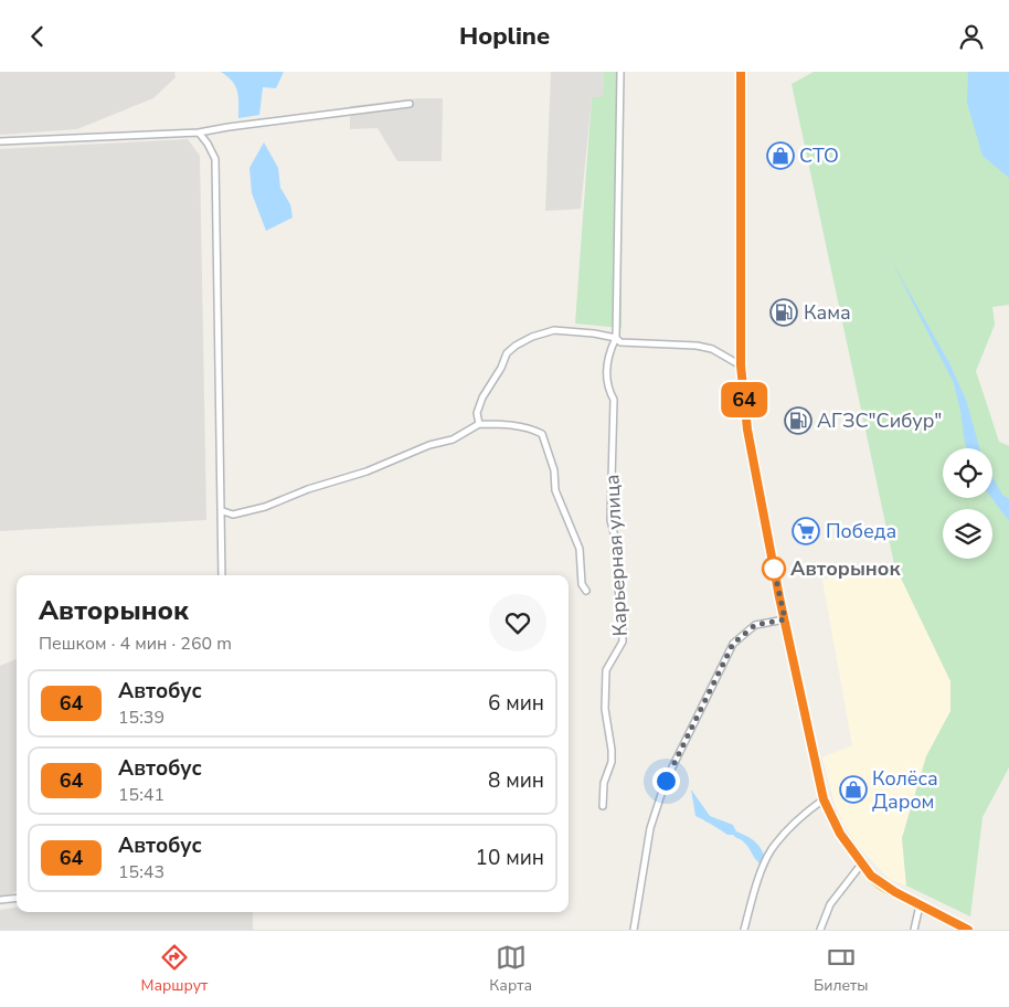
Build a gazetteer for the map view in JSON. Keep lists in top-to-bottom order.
{
  "streets": {
    "street": ["Карьерная улица"]
  },
  "places": {
    "shop": ["СТО", "Колёса Даром"],
    "fuel station": ["Кама", "АГЗС\"Сибур\""],
    "supermarket": ["Победа"],
    "other": ["Авторынок"]
  },
  "lines": ["bus line 64"],
  "page": {
    "header": "Hopline",
    "on_map": "64",
    "heading": ["Авторынок", "Пешком · 4 мин · 260 m"],
    "list": [
      {
        "mark": "64",
        "name": "Автобус",
        "note": "15:39",
        "value": "6 мин"
      },
      {
        "mark": "64",
        "name": "Автобус",
        "note": "15:41",
        "value": "8 мин"
      },
      {
        "mark": "64",
        "name": "Автобус",
        "note": "15:43",
        "value": "10 мин"
      }
    ],
    "tabs": ["Маршрут", "Карта", "Билеты"]
  }
}
